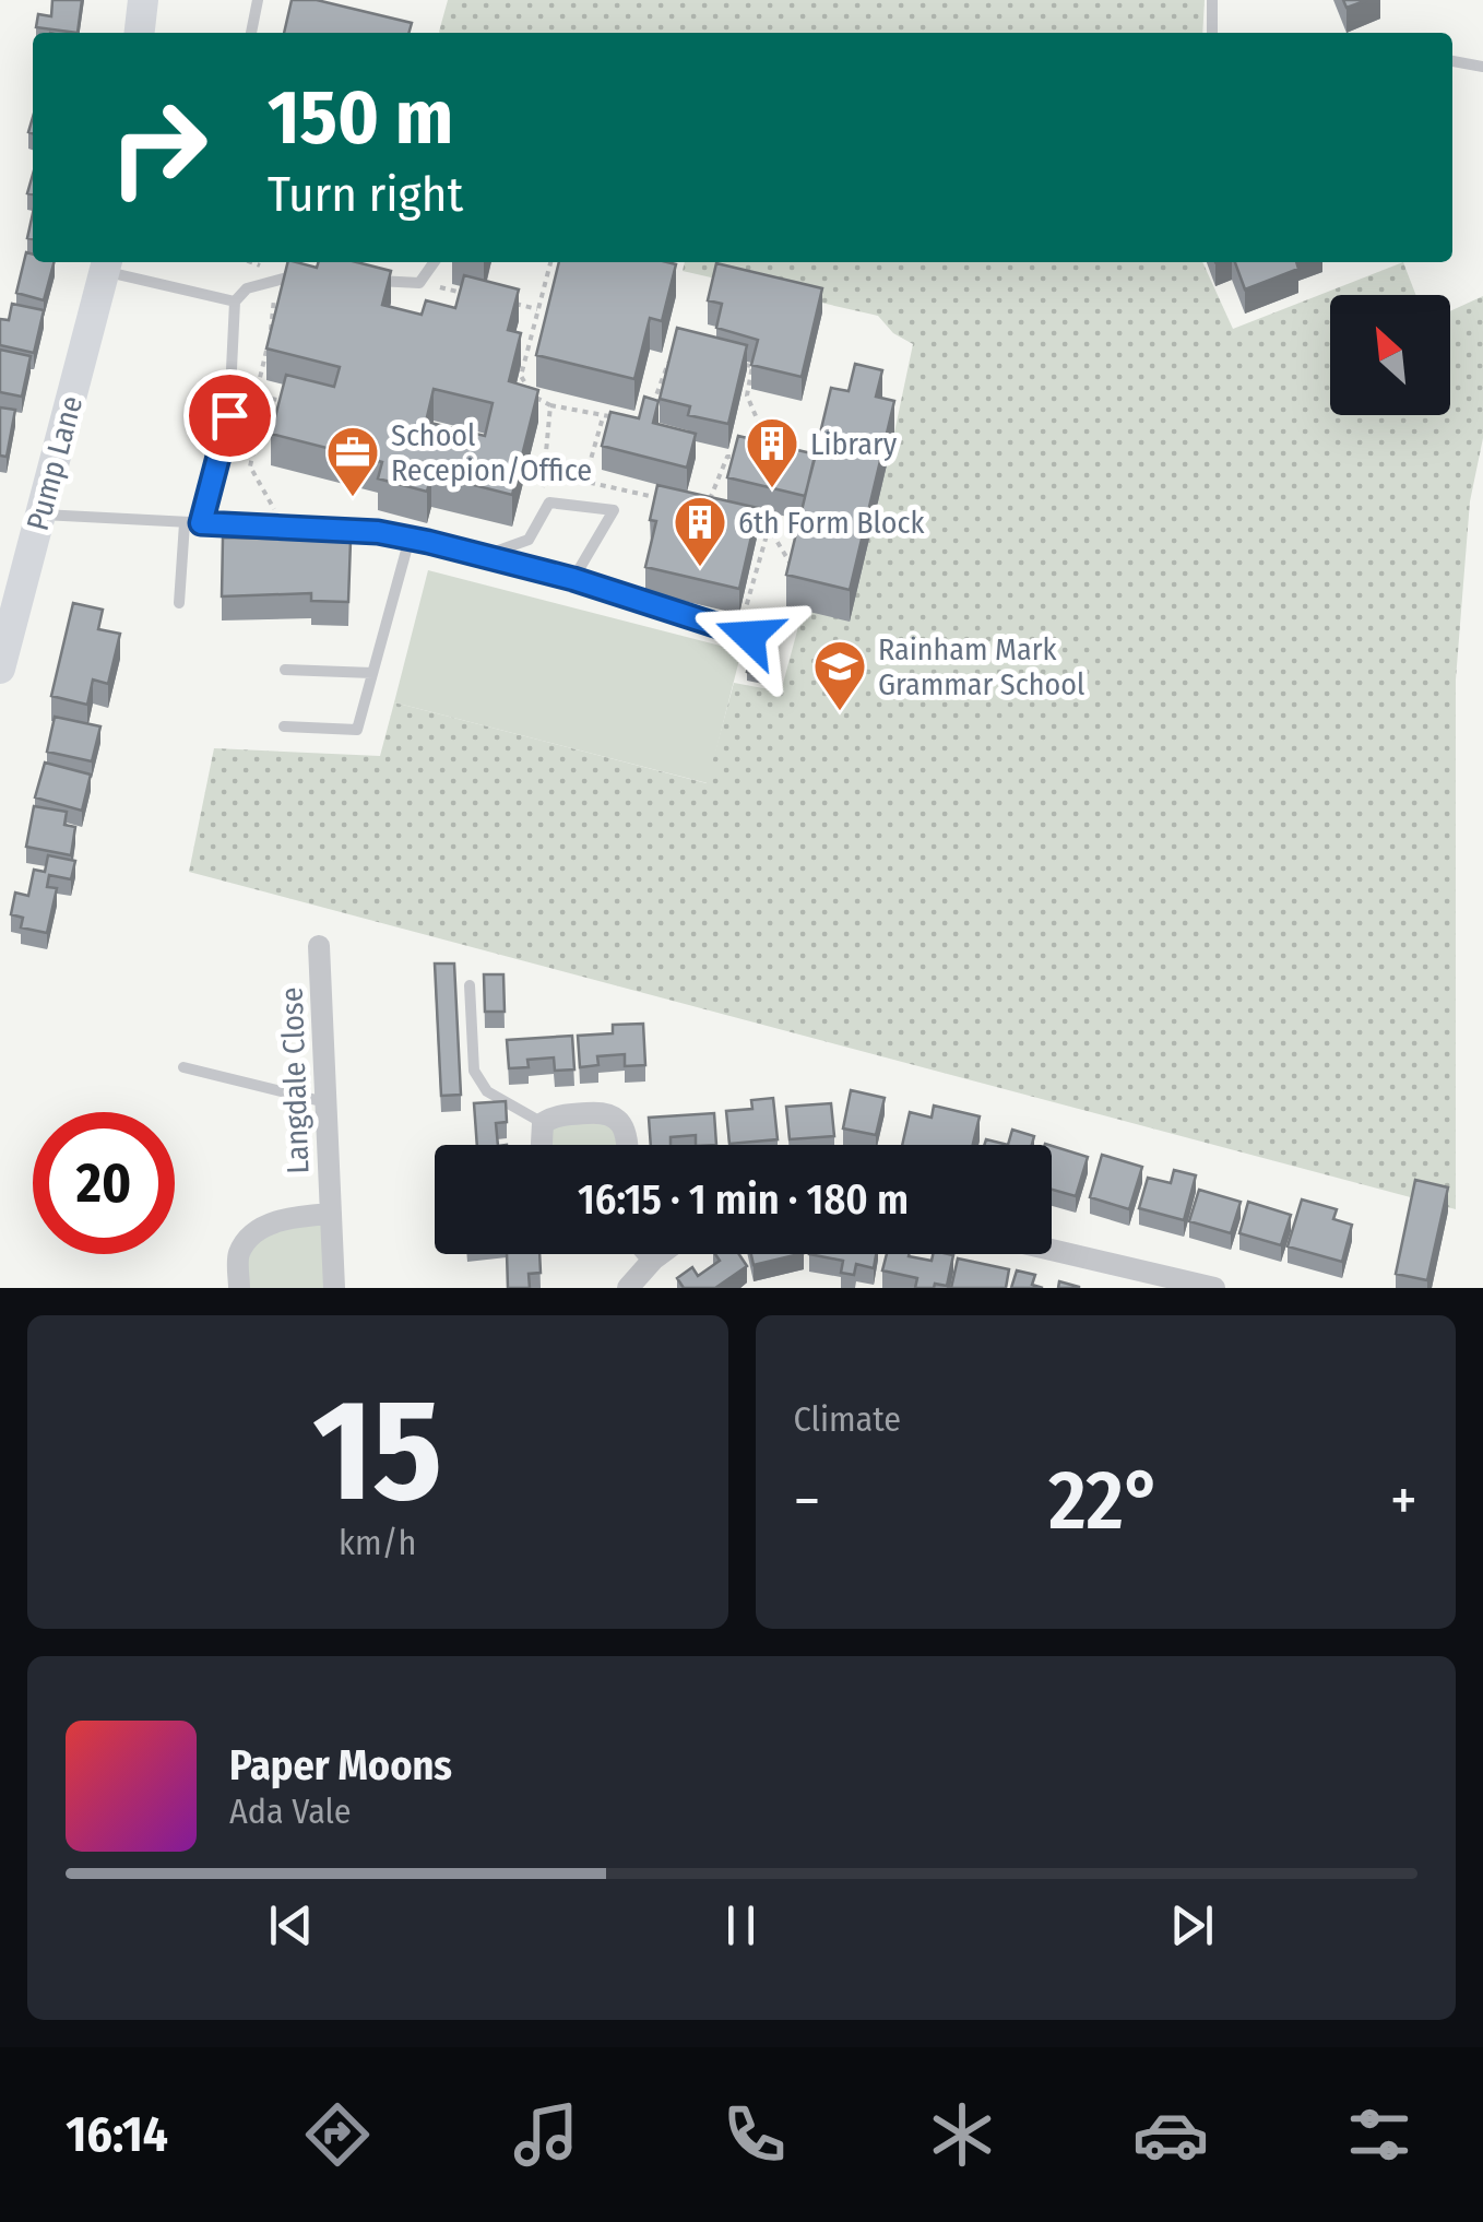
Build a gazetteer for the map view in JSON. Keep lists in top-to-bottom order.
{
  "streets": {
    "street": ["Pump Lane", "Langdale Close"]
  },
  "places": {
    "building": ["Library", "6th Form Block"],
    "office": ["School Recepion/Office"],
    "school or university": ["Rainham Mark Grammar School"]
  },
  "north": "top left",
  "page": {
    "turn": ["150 m", "Turn right"],
    "limit": "20",
    "trip": "16:15 · 1 min · 180 m",
    "tile": [
      ["15", "km/h"],
      "Climate"
    ],
    "heat": ["−", "22°", "+"],
    "song": ["Paper Moons", "Ada Vale"],
    "tabs": "16:14"
  }
}
